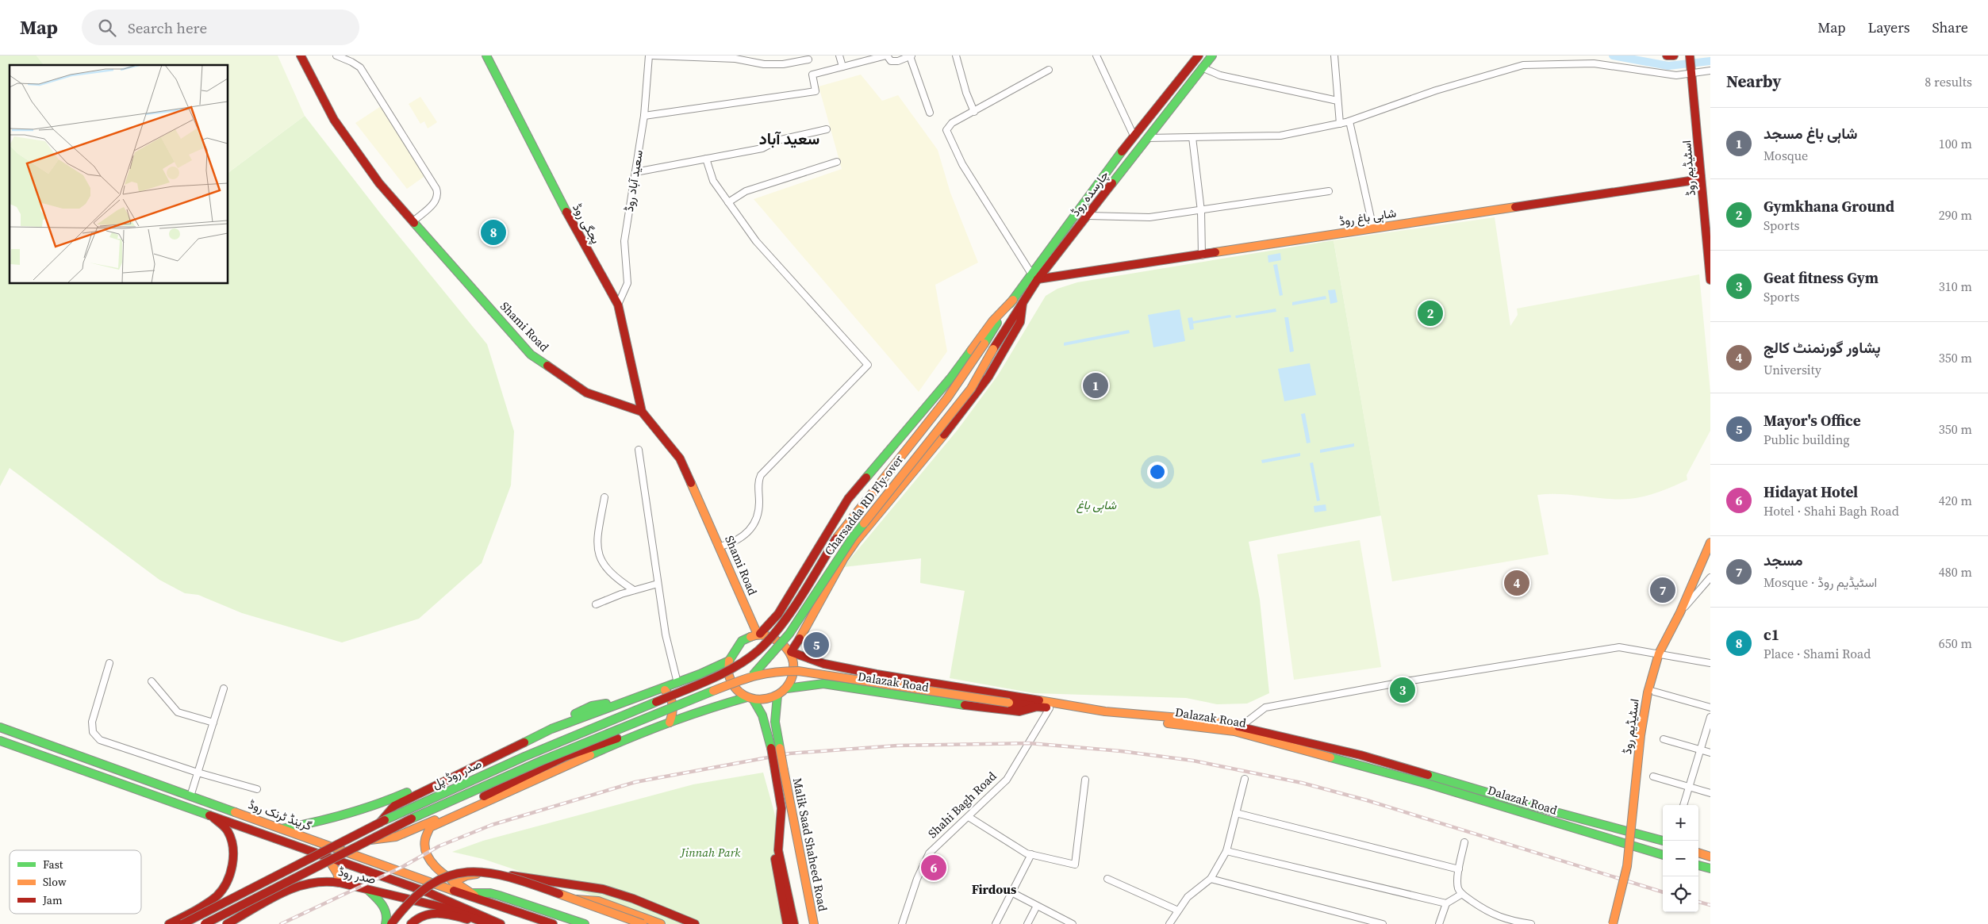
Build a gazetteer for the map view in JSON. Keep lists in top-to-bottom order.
{
  "streets": {
    "main road": [
      "اسٹیڈیم روڈ",
      "چارسدہ روڈ",
      "شاہی باغ روڈ",
      "پجگی روڈ",
      "Shami Road",
      "Charsadda RD Fly-over",
      "Dalazak Road",
      "صدر روڈ پل",
      "گرینڈ ٹرنک روڈ",
      "Malik Saad Shaheed Road",
      "صدر روڈ"
    ],
    "street": ["سعید آباد روڈ", "Shahi Bagh Road"]
  },
  "crossings": [
    ["اسٹیڈیم روڈ", "شاہی باغ روڈ"],
    ["سعید آباد روڈ", "پجگی روڈ"],
    ["چارسدہ روڈ", "شاہی باغ روڈ"],
    ["چارسدہ روڈ", "Charsadda RD Fly-over"],
    ["پجگی روڈ", "Shami Road"],
    ["Shami Road", "Dalazak Road"],
    ["Shami Road", "Malik Saad Shaheed Road"],
    ["Charsadda RD Fly-over", "صدر روڈ پل"],
    ["Dalazak Road", "Shahi Bagh Road"],
    ["Dalazak Road", "Malik Saad Shaheed Road"]
  ],
  "districts": ["سعید آباد", "Firdous"],
  "parks": ["شاہی باغ", "Jinnah Park"],
  "legend": ["Fast", "Slow", "Jam"],
  "page": {
    "header": "Map",
    "search": "Search here",
    "nav": ["Map", "Layers", "Share"],
    "heading": ["Nearby", "8 results"],
    "list": [
      {
        "mark": "1",
        "name": "شاہی باغ مسجد",
        "note": "Mosque",
        "value": "100 m"
      },
      {
        "mark": "2",
        "name": "Gymkhana Ground",
        "note": "Sports",
        "value": "290 m"
      },
      {
        "mark": "3",
        "name": "Geat fitness Gym",
        "note": "Sports",
        "value": "310 m"
      },
      {
        "mark": "4",
        "name": "پشاور گورنمنٹ کالج",
        "note": "University",
        "value": "350 m"
      },
      {
        "mark": "5",
        "name": "Mayor's Office",
        "note": "Public building",
        "value": "350 m"
      },
      {
        "mark": "6",
        "name": "Hidayat Hotel",
        "note": "Hotel · Shahi Bagh Road",
        "value": "420 m"
      },
      {
        "mark": "7",
        "name": "مسجد",
        "note": "Mosque · اسٹیڈیم روڈ",
        "value": "480 m"
      },
      {
        "mark": "8",
        "name": "c1",
        "note": "Place · Shami Road",
        "value": "650 m"
      }
    ],
    "pins": [
      "8",
      "2",
      "1",
      "4",
      "7",
      "5",
      "3",
      "6"
    ],
    "map_buttons": ["+", "−"]
  }
}
